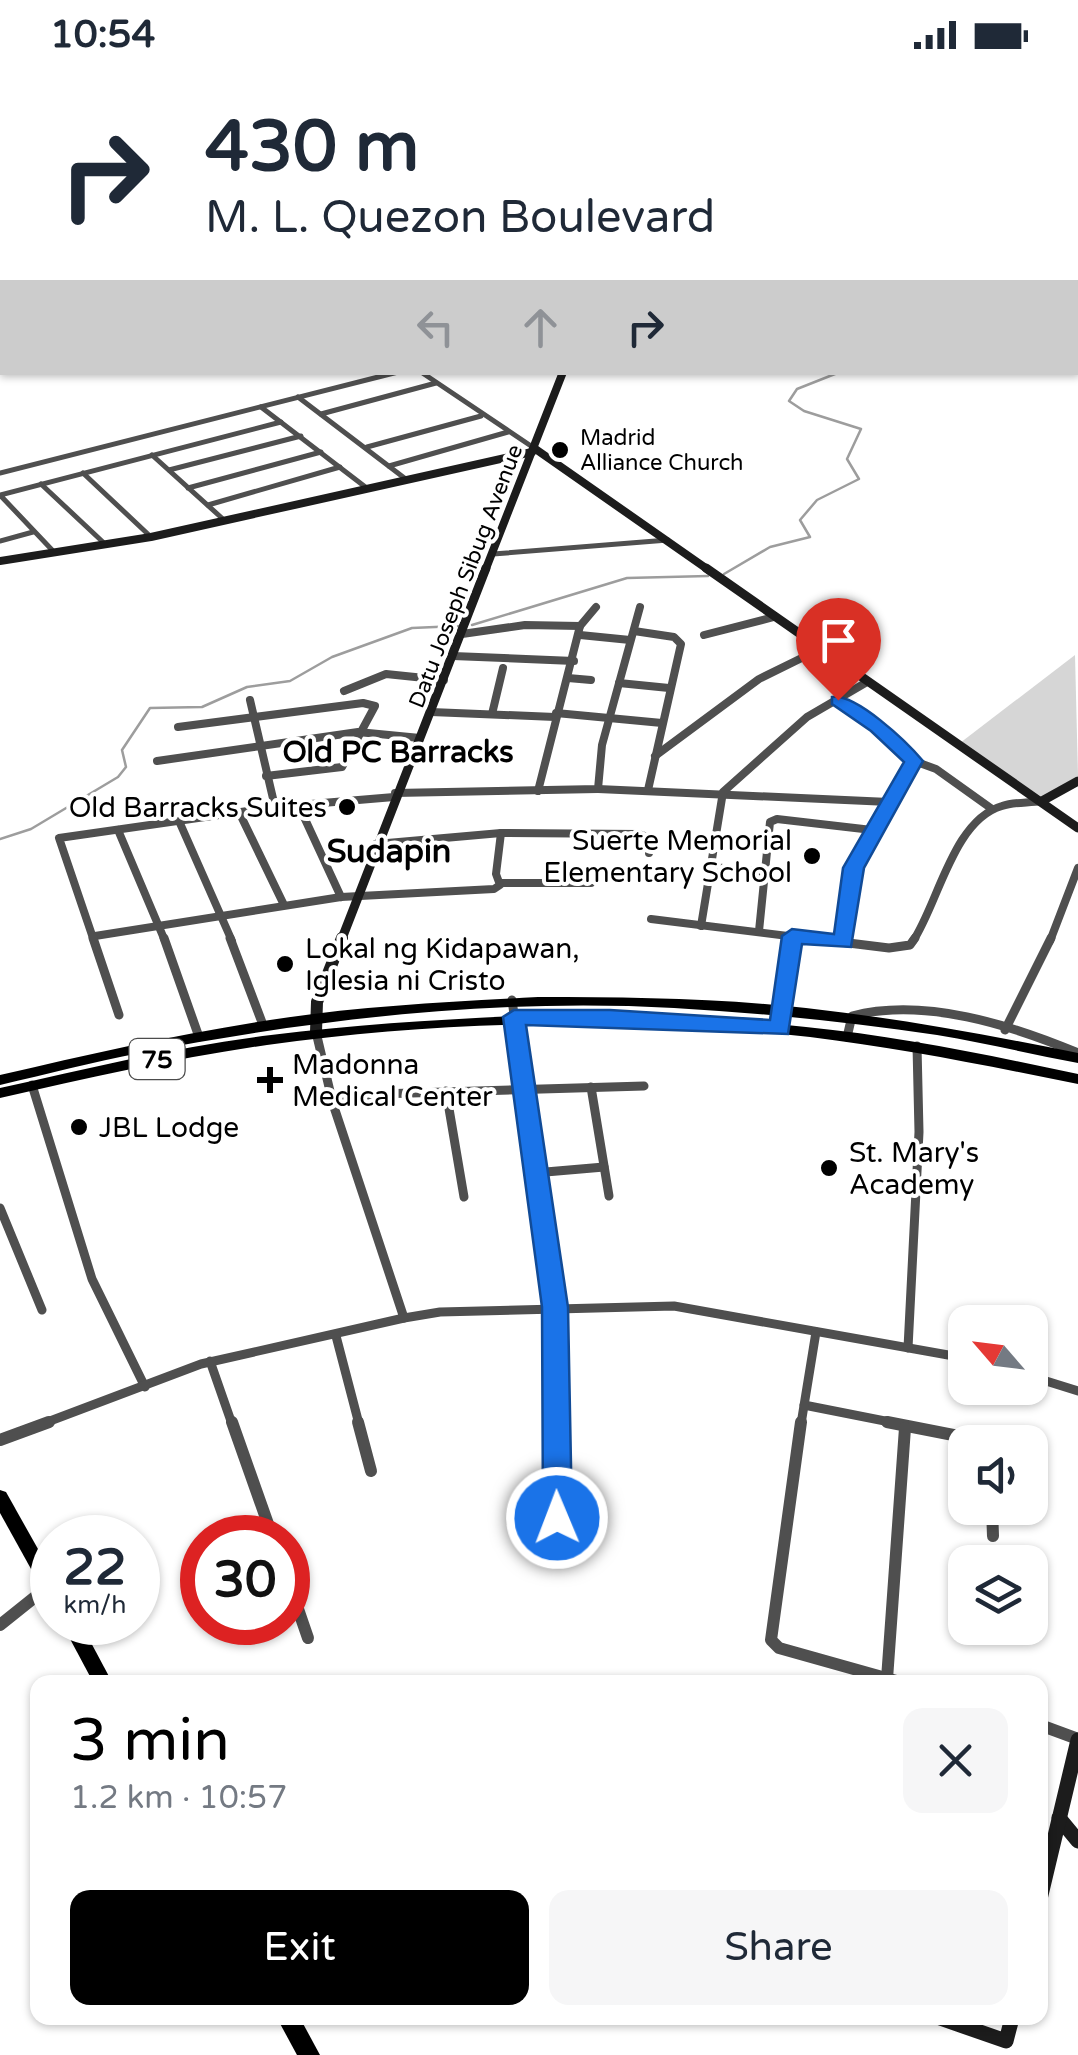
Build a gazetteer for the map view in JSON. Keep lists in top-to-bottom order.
{
  "streets": {
    "highway": ["75"],
    "street": ["Datu Joseph Sibug Avenue"]
  },
  "crossings": [
    ["Datu Joseph Sibug Avenue", "75"]
  ],
  "districts": ["Old PC Barracks", "Sudapin"],
  "places": {
    "other": [
      "Madrid Alliance Church",
      "Old Barracks Suites",
      "Suerte Memorial Elementary School",
      "Lokal ng Kidapawan, Iglesia ni Cristo",
      "JBL Lodge",
      "St. Mary's Academy"
    ],
    "health": ["Madonna Medical Center"]
  },
  "north": "top left",
  "page": {
    "status": "10:54",
    "turn": ["430 m", "M. L. Quezon Boulevard"],
    "speed": "22 km/h",
    "limit": "30",
    "heading": ["3 min", "1.2 km · 10:57"],
    "buttons": ["Exit", "Share"]
  }
}
